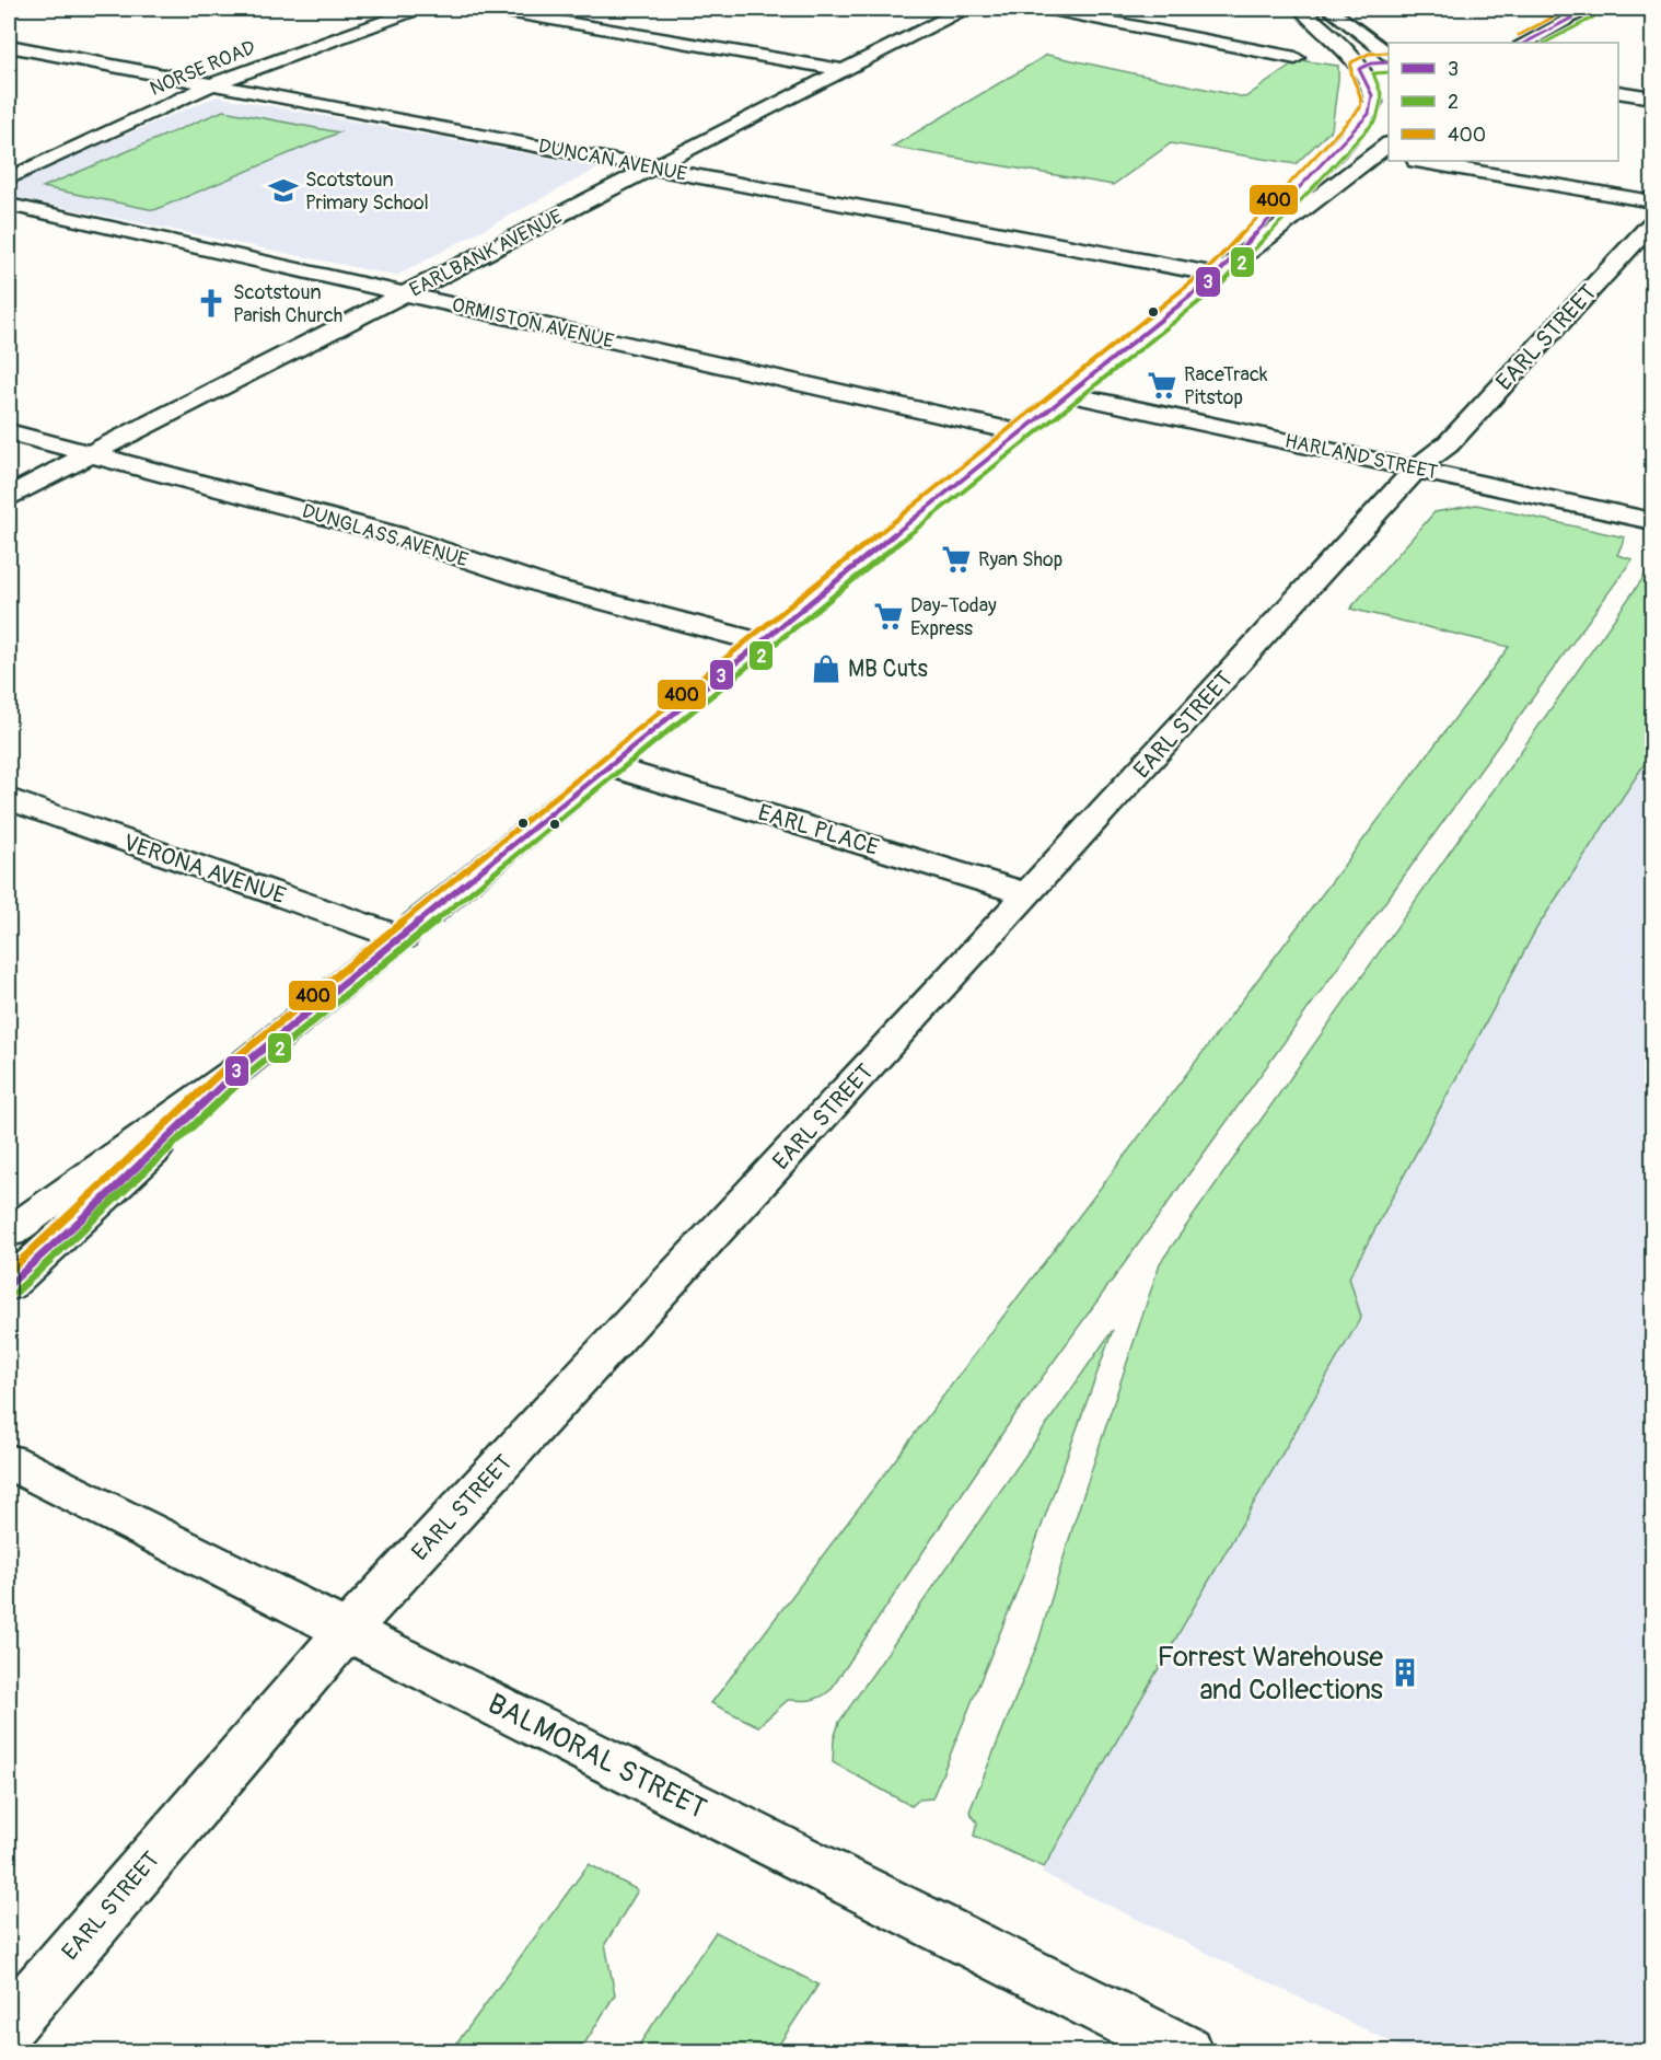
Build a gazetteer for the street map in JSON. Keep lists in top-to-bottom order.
{
  "streets": {
    "street": [
      "NORSE ROAD",
      "DUNCAN AVENUE",
      "EARLBANK AVENUE",
      "ORMISTON AVENUE",
      "EARL STREET",
      "HARLAND STREET",
      "DUNGLASS AVENUE",
      "EARL PLACE",
      "VERONA AVENUE",
      "BALMORAL STREET"
    ]
  },
  "crossings": [
    ["NORSE ROAD", "DUNCAN AVENUE"],
    ["DUNCAN AVENUE", "EARLBANK AVENUE"],
    ["EARLBANK AVENUE", "ORMISTON AVENUE"],
    ["EARLBANK AVENUE", "DUNGLASS AVENUE"],
    ["EARL STREET", "HARLAND STREET"],
    ["EARL STREET", "EARL PLACE"],
    ["EARL STREET", "BALMORAL STREET"]
  ],
  "places": {
    "school or university": ["Scotstoun Primary School"],
    "church": ["Scotstoun Parish Church"],
    "supermarket": ["RaceTrack Pitstop", "Ryan Shop", "Day-Today Express"],
    "shop": ["MB Cuts"],
    "building": ["Forrest Warehouse and Collections"]
  },
  "lines": ["transit line 3", "transit line 400", "transit line 2"],
  "legend": ["3", "2", "400"]
}
